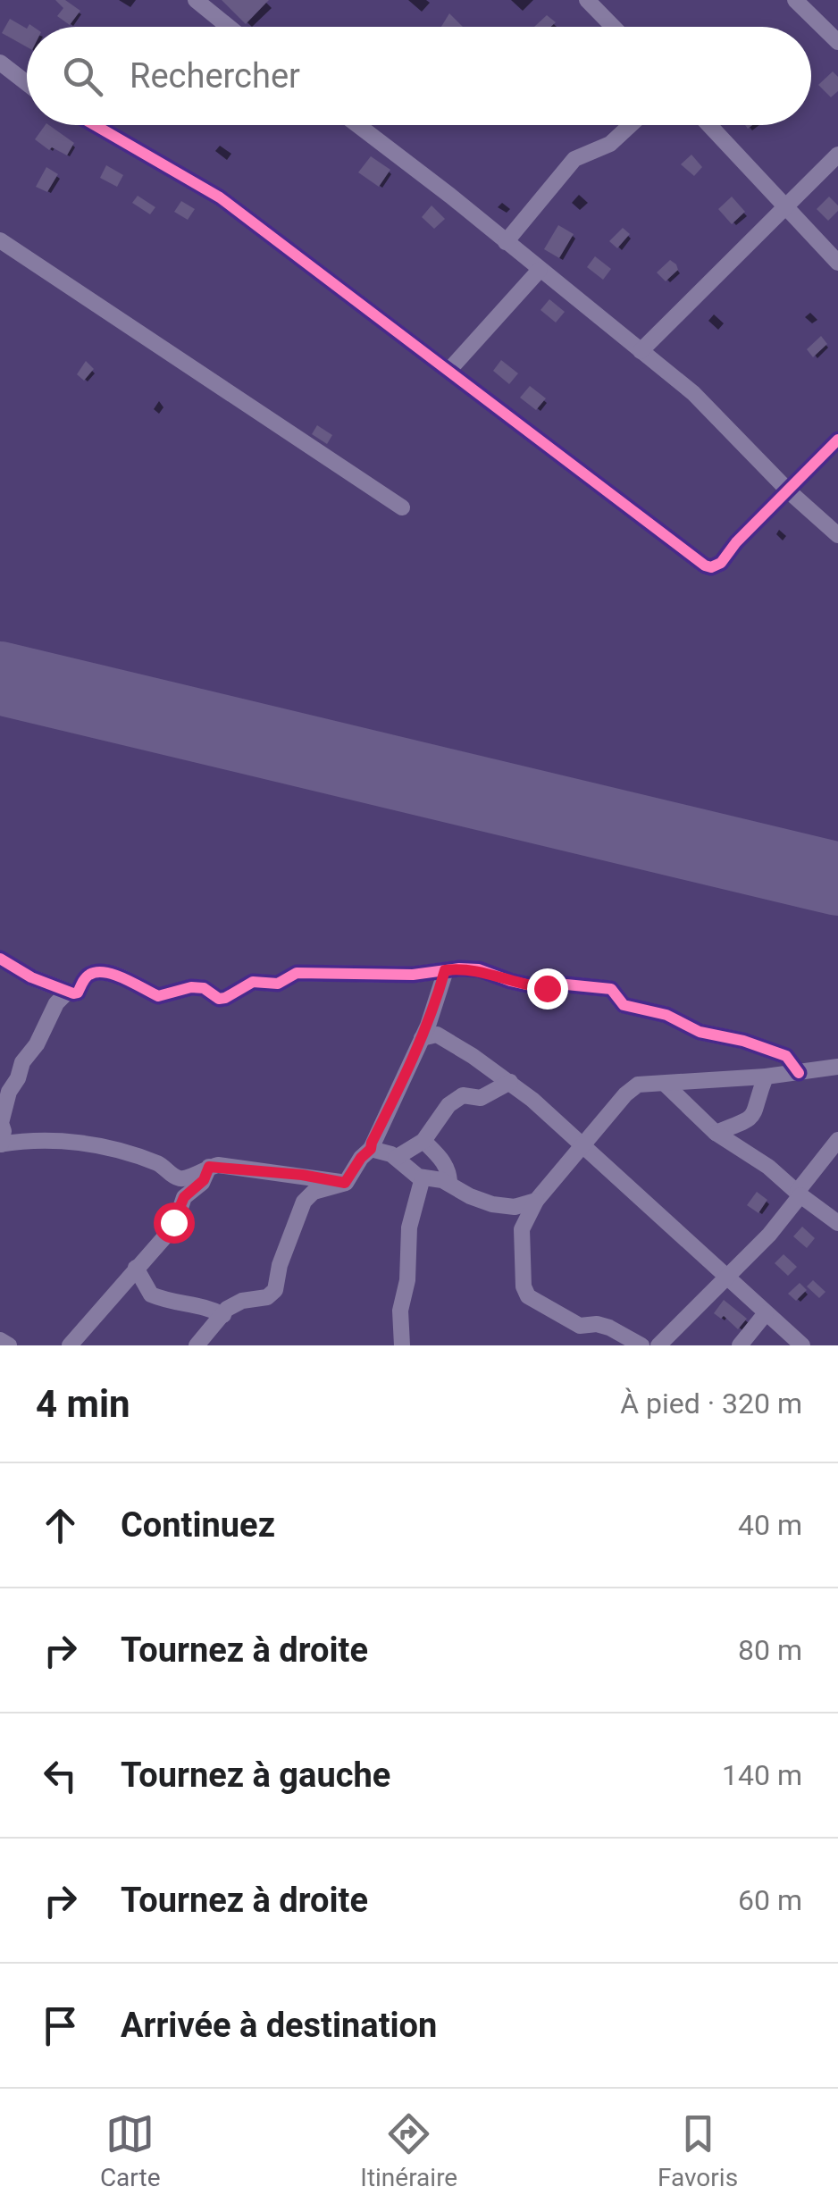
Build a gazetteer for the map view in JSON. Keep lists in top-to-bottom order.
{
  "page": {
    "search": "Rechercher",
    "heading": ["4 min", "À pied · 320 m"],
    "list": [
      ["Continuez", "40 m"],
      ["Tournez à droite", "80 m"],
      ["Tournez à gauche", "140 m"],
      ["Tournez à droite", "60 m"],
      "Arrivée à destination"
    ],
    "nav": ["Carte", "Itinéraire", "Favoris"]
  }
}
